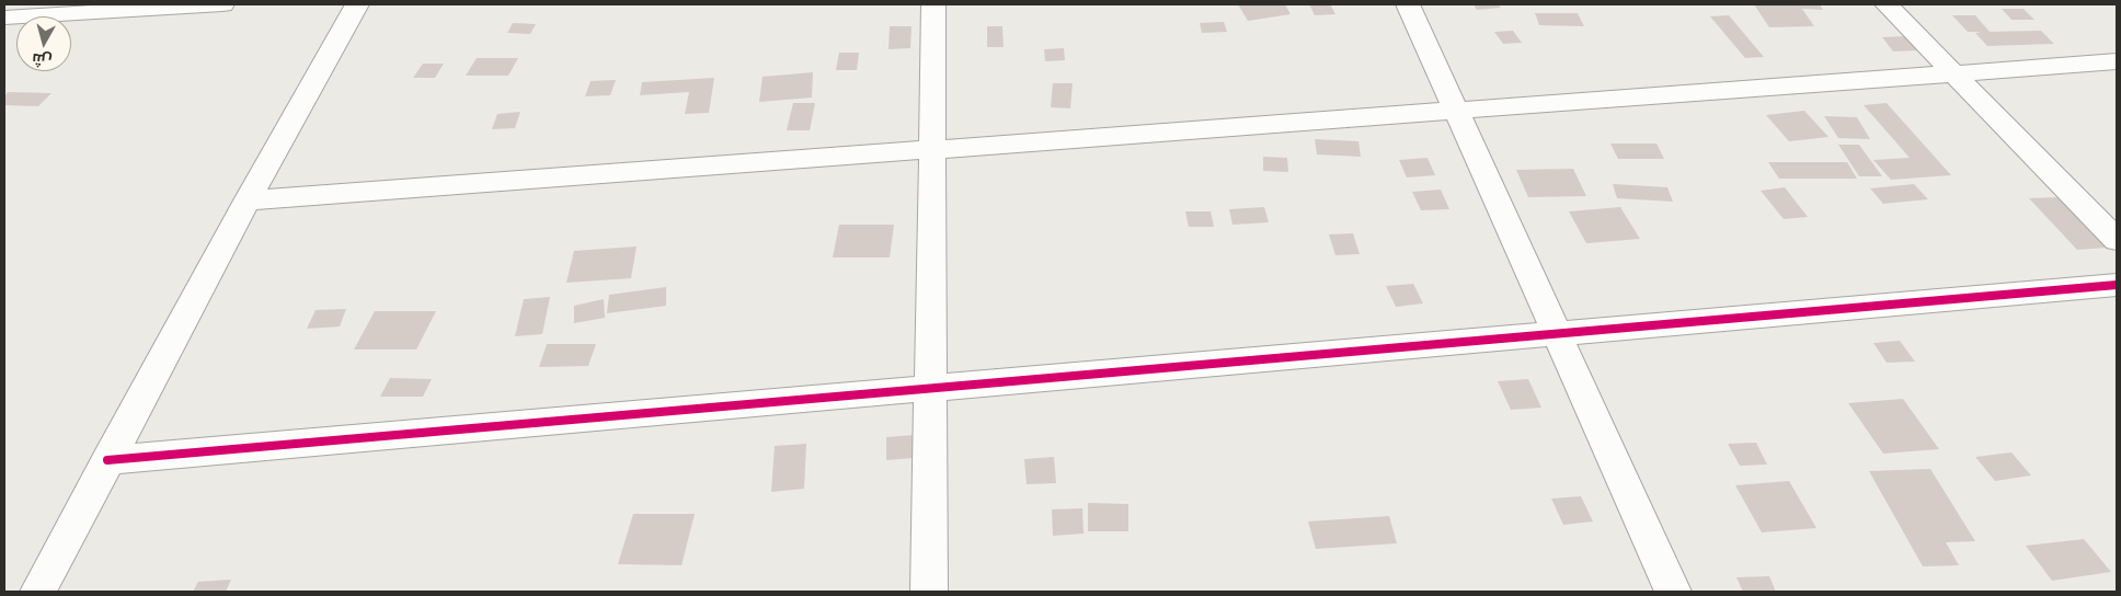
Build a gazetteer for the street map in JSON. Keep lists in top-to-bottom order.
{
  "north": "bottom"
}
